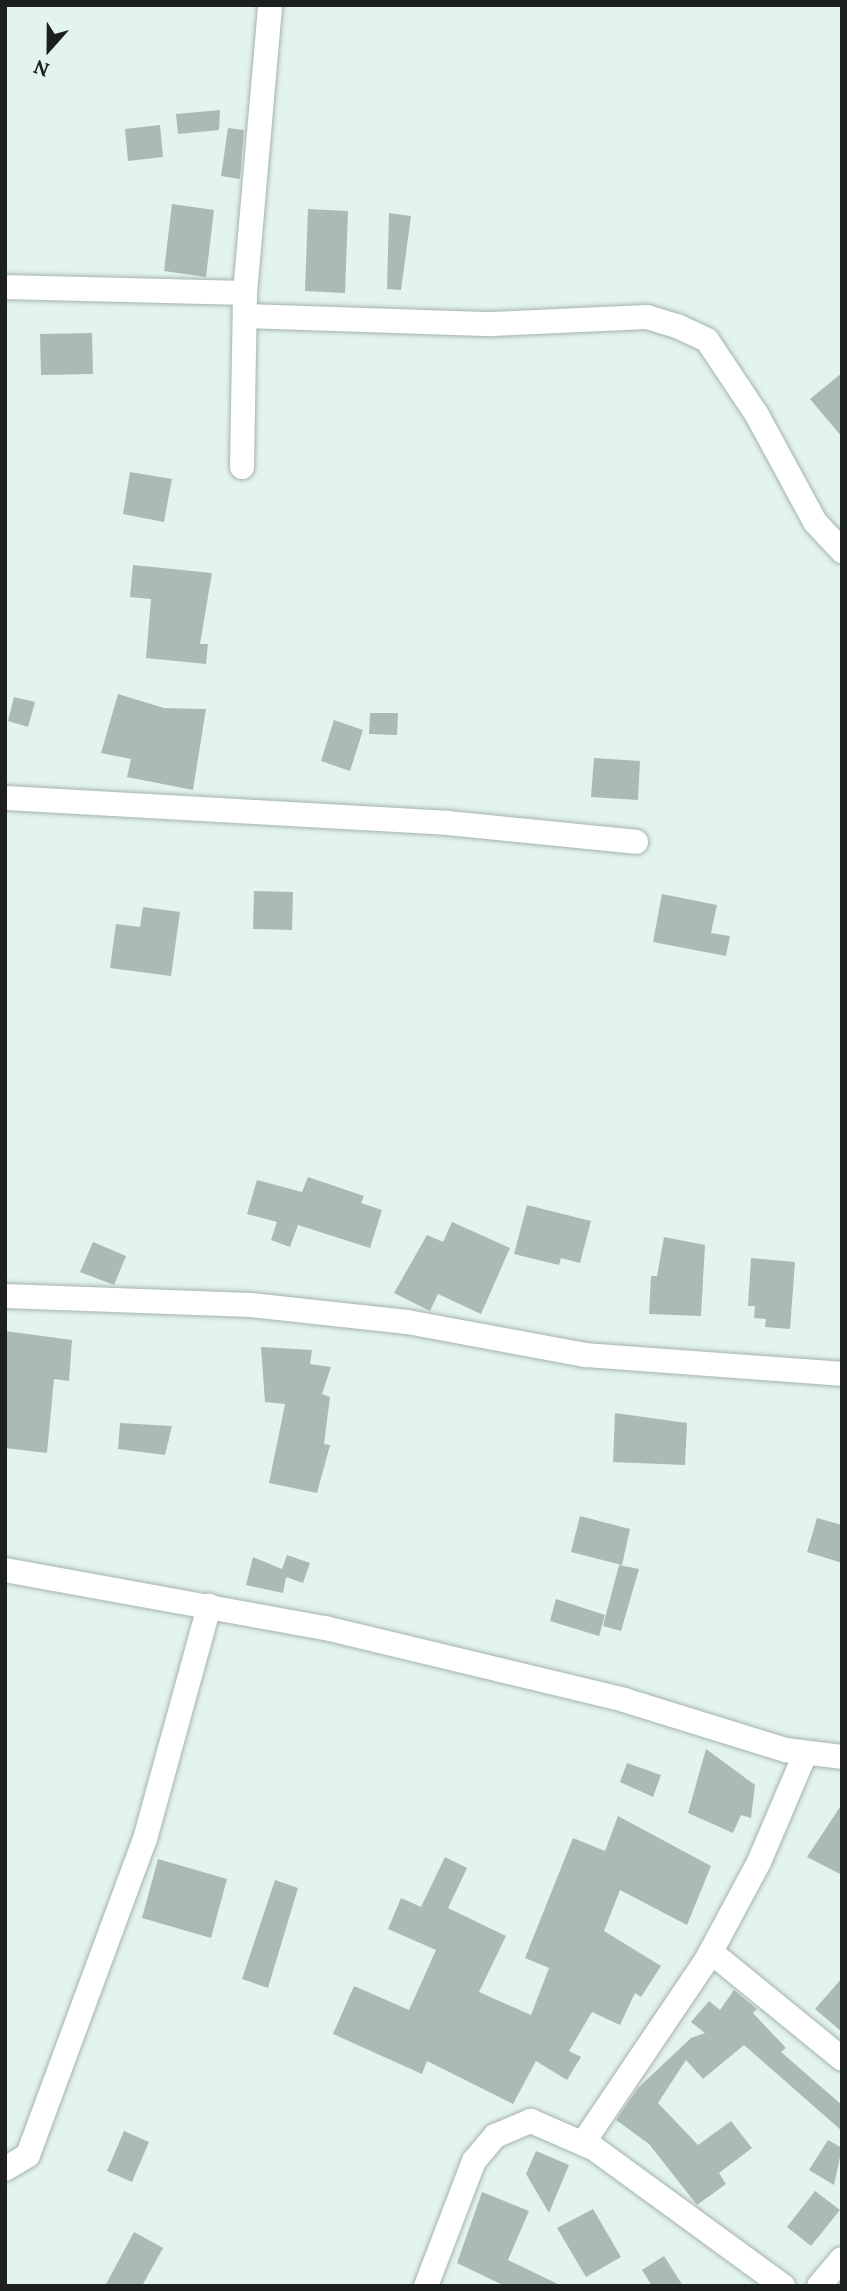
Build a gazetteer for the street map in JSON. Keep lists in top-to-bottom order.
{
  "north": "bottom"
}
